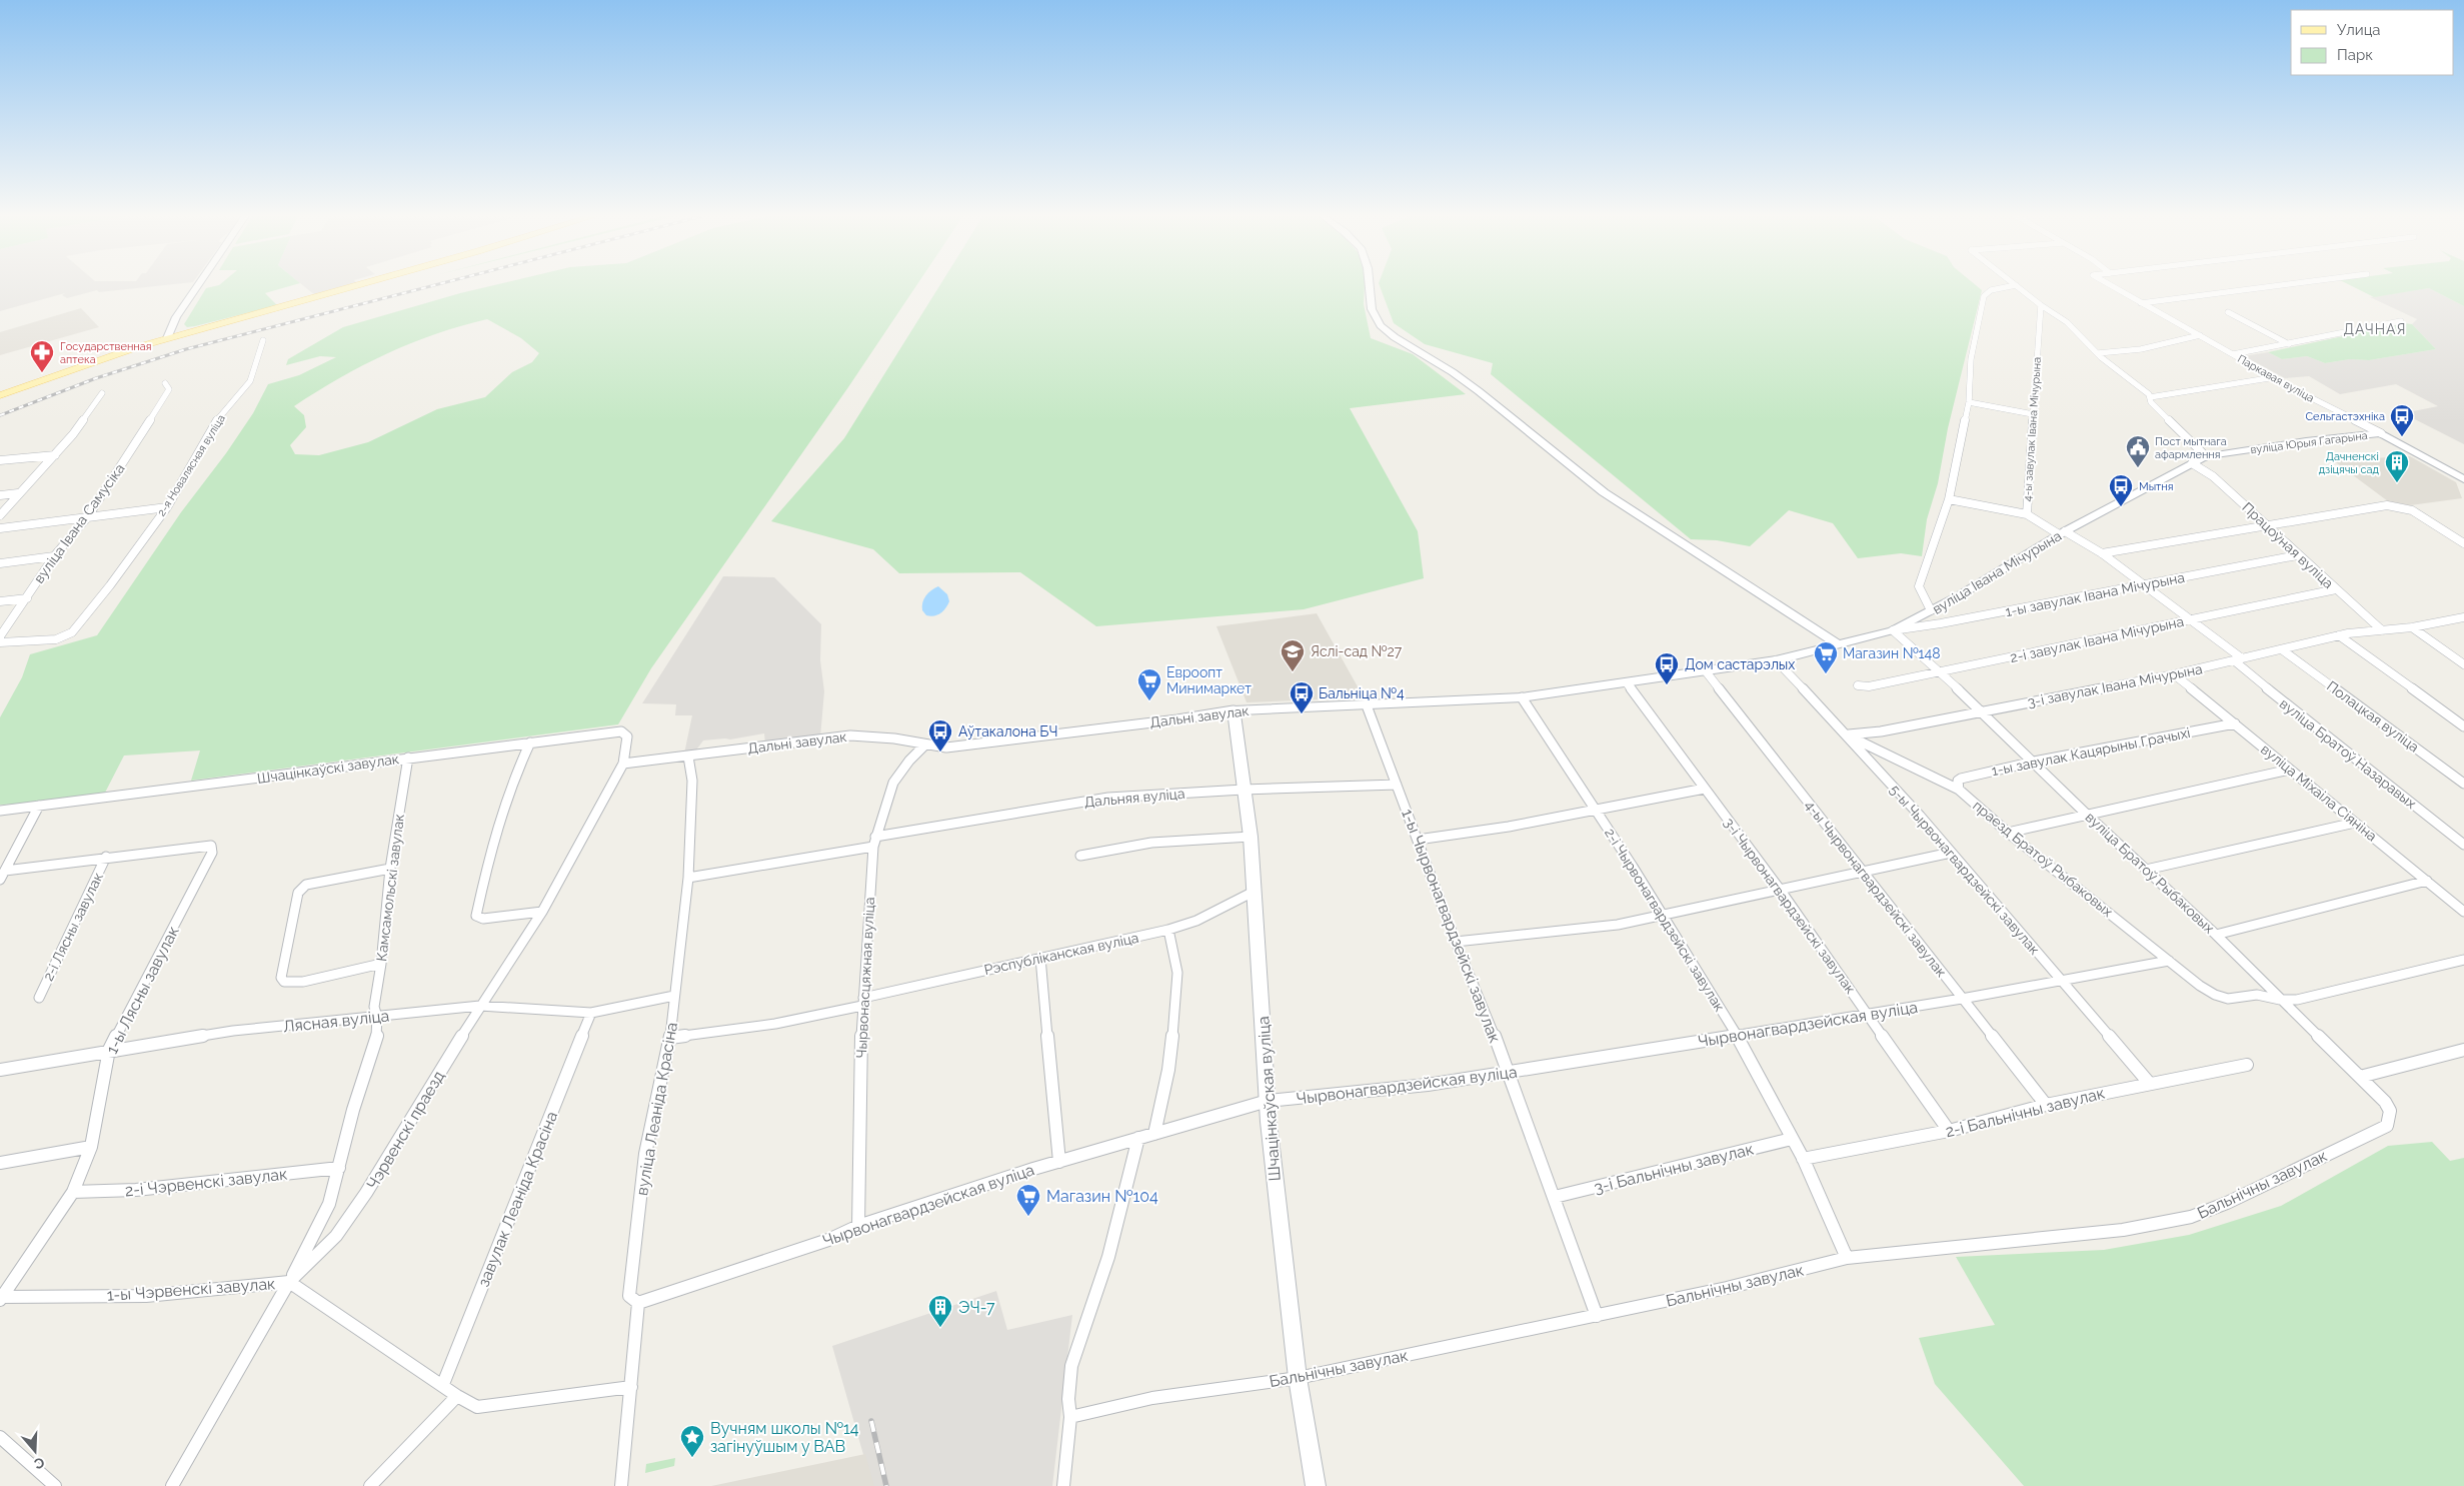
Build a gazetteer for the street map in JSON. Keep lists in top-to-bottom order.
{
  "streets": {
    "street": [
      "Паркавая вуліца",
      "4-ы завулак Івана Мічурына",
      "вуліца Юрыя Гагарына",
      "2-я Новалясная вуліца",
      "вуліца Івана Самусіка",
      "Працоўная вуліца",
      "вуліца Івана Мічурына",
      "1-ы завулак Івана Мічурына",
      "2-і завулак Івана Мічурына",
      "3-і завулак Івана Мічурына",
      "Дальні завулак",
      "Полацкая вуліца",
      "1-ы завулак Кацярыны Грачыхі",
      "вуліца Братоў Назаравых",
      "Шчацінкаўскі завулак",
      "вуліца Міхаіла Сіяніна",
      "Дальняя вуліца",
      "праезд Братоў Рыбаковых",
      "5-ы Чырвонагвардзейскі завулак",
      "вуліца Братоў Рыбаковых",
      "Камсамольскі завулак",
      "4-ы Чырвонагвардзейскі завулак",
      "3-і Чырвонагвардзейскі завулак",
      "2-і Чырвонагвардзейскі завулак",
      "1-ы Чырвонагвардзейскі завулак",
      "2-і Лясны завулак",
      "Рэспубліканская вуліца",
      "Чырвонасцяжная вуліца",
      "1-ы Лясны завулак",
      "Лясная вуліца",
      "Чырвонагвардзейская вуліца",
      "Шчацінкаўская вуліца",
      "вуліца Леаніда Красіна",
      "2-і Бальнічны завулак",
      "Чэрвенскі праезд",
      "3-і Бальнічны завулак",
      "2-і Чэрвенскі завулак",
      "Бальнічны завулак",
      "завулак Леаніда Красіна",
      "1-ы Чэрвенскі завулак"
    ]
  },
  "crossings": [
    ["Паркавая вуліца", "вуліца Юрыя Гагарына"],
    ["4-ы завулак Івана Мічурына", "вуліца Івана Мічурына"],
    ["4-ы завулак Івана Мічурына", "вуліца Братоў Назаравых"],
    ["вуліца Юрыя Гагарына", "вуліца Івана Мічурына"],
    ["Працоўная вуліца", "вуліца Івана Мічурына"],
    ["Працоўная вуліца", "1-ы завулак Івана Мічурына"],
    ["Працоўная вуліца", "2-і завулак Івана Мічурына"],
    ["Працоўная вуліца", "3-і завулак Івана Мічурына"],
    ["вуліца Івана Мічурына", "1-ы завулак Івана Мічурына"],
    ["вуліца Івана Мічурына", "Дальні завулак"],
    ["вуліца Івана Мічурына", "вуліца Братоў Назаравых"],
    ["вуліца Івана Мічурына", "5-ы Чырвонагвардзейскі завулак"],
    ["вуліца Івана Мічурына", "вуліца Братоў Рыбаковых"],
    ["1-ы завулак Івана Мічурына", "вуліца Братоў Назаравых"],
    ["1-ы завулак Івана Мічурына", "вуліца Братоў Рыбаковых"],
    ["2-і завулак Івана Мічурына", "вуліца Братоў Назаравых"],
    ["2-і завулак Івана Мічурына", "вуліца Братоў Рыбаковых"],
    ["3-і завулак Івана Мічурына", "Полацкая вуліца"],
    ["3-і завулак Івана Мічурына", "вуліца Братоў Назаравых"],
    ["3-і завулак Івана Мічурына", "вуліца Міхаіла Сіяніна"],
    ["3-і завулак Івана Мічурына", "праезд Братоў Рыбаковых"],
    ["3-і завулак Івана Мічурына", "5-ы Чырвонагвардзейскі завулак"],
    ["3-і завулак Івана Мічурына", "вуліца Братоў Рыбаковых"],
    ["Дальні завулак", "Шчацінкаўскі завулак"],
    ["Дальні завулак", "5-ы Чырвонагвардзейскі завулак"],
    ["Дальні завулак", "4-ы Чырвонагвардзейскі завулак"],
    ["Дальні завулак", "3-і Чырвонагвардзейскі завулак"],
    ["Дальні завулак", "2-і Чырвонагвардзейскі завулак"],
    ["Дальні завулак", "1-ы Чырвонагвардзейскі завулак"],
    ["Дальні завулак", "Чырвонасцяжная вуліца"],
    ["Дальні завулак", "Шчацінкаўская вуліца"],
    ["Дальні завулак", "вуліца Леаніда Красіна"],
    ["Дальні завулак", "Чэрвенскі праезд"],
    ["1-ы завулак Кацярыны Грачыхі", "вуліца Міхаіла Сіяніна"],
    ["1-ы завулак Кацярыны Грачыхі", "праезд Братоў Рыбаковых"],
    ["1-ы завулак Кацярыны Грачыхі", "вуліца Братоў Рыбаковых"],
    ["Шчацінкаўскі завулак", "Камсамольскі завулак"],
    ["Шчацінкаўскі завулак", "Чэрвенскі праезд"],
    ["Дальняя вуліца", "1-ы Чырвонагвардзейскі завулак"],
    ["Дальняя вуліца", "Чырвонасцяжная вуліца"],
    ["Дальняя вуліца", "Шчацінкаўская вуліца"],
    ["Дальняя вуліца", "вуліца Леаніда Красіна"],
    ["праезд Братоў Рыбаковых", "5-ы Чырвонагвардзейскі завулак"],
    ["праезд Братоў Рыбаковых", "вуліца Братоў Рыбаковых"],
    ["праезд Братоў Рыбаковых", "Чырвонагвардзейская вуліца"],
    ["5-ы Чырвонагвардзейскі завулак", "Чырвонагвардзейская вуліца"],
    ["5-ы Чырвонагвардзейскі завулак", "2-і Бальнічны завулак"],
    ["вуліца Братоў Рыбаковых", "Бальнічны завулак"],
    ["Камсамольскі завулак", "Лясная вуліца"],
    ["Камсамольскі завулак", "Чэрвенскі праезд"],
    ["Камсамольскі завулак", "2-і Чэрвенскі завулак"],
    ["Камсамольскі завулак", "1-ы Чэрвенскі завулак"],
    ["4-ы Чырвонагвардзейскі завулак", "Чырвонагвардзейская вуліца"],
    ["4-ы Чырвонагвардзейскі завулак", "2-і Бальнічны завулак"],
    ["3-і Чырвонагвардзейскі завулак", "Чырвонагвардзейская вуліца"],
    ["3-і Чырвонагвардзейскі завулак", "2-і Бальнічны завулак"],
    ["2-і Чырвонагвардзейскі завулак", "Чырвонагвардзейская вуліца"],
    ["2-і Чырвонагвардзейскі завулак", "2-і Бальнічны завулак"],
    ["2-і Чырвонагвардзейскі завулак", "3-і Бальнічны завулак"],
    ["2-і Чырвонагвардзейскі завулак", "Бальнічны завулак"],
    ["1-ы Чырвонагвардзейскі завулак", "Чырвонагвардзейская вуліца"],
    ["1-ы Чырвонагвардзейскі завулак", "3-і Бальнічны завулак"],
    ["1-ы Чырвонагвардзейскі завулак", "Бальнічны завулак"],
    ["2-і Лясны завулак", "1-ы Лясны завулак"],
    ["Рэспубліканская вуліца", "Чырвонасцяжная вуліца"],
    ["Рэспубліканская вуліца", "Шчацінкаўская вуліца"],
    ["Рэспубліканская вуліца", "вуліца Леаніда Красіна"],
    ["Чырвонасцяжная вуліца", "Чырвонагвардзейская вуліца"],
    ["1-ы Лясны завулак", "Лясная вуліца"],
    ["1-ы Лясны завулак", "2-і Чэрвенскі завулак"],
    ["1-ы Лясны завулак", "1-ы Чэрвенскі завулак"],
    ["Лясная вуліца", "вуліца Леаніда Красіна"],
    ["Лясная вуліца", "Чэрвенскі праезд"],
    ["Лясная вуліца", "завулак Леаніда Красіна"],
    ["Чырвонагвардзейская вуліца", "Шчацінкаўская вуліца"],
    ["Чырвонагвардзейская вуліца", "вуліца Леаніда Красіна"],
    ["Шчацінкаўская вуліца", "Бальнічны завулак"],
    ["Чэрвенскі праезд", "1-ы Чэрвенскі завулак"]
  ],
  "districts": ["ДАЧНАЯ"],
  "places": {
    "pharmacy": ["Государственная аптека"],
    "bus stop": [
      "Сельгастэхніка",
      "Мытня",
      "Дом састарэлых",
      "Бальніца №4",
      "Аўтакалона БЧ"
    ],
    "public building": ["Пост мытнага афармлення"],
    "building": ["Дачненскі дзіцячы сад", "ЭЧ-7"],
    "school or university": ["Яслі-сад №27"],
    "supermarket": ["Магазин №148", "Евроопт Минимаркет", "Магазин №104"],
    "place": ["Вучням школы №14 загінуўшым у ВАВ"]
  },
  "legend": ["Улица", "Парк"],
  "north": "bottom"
}
